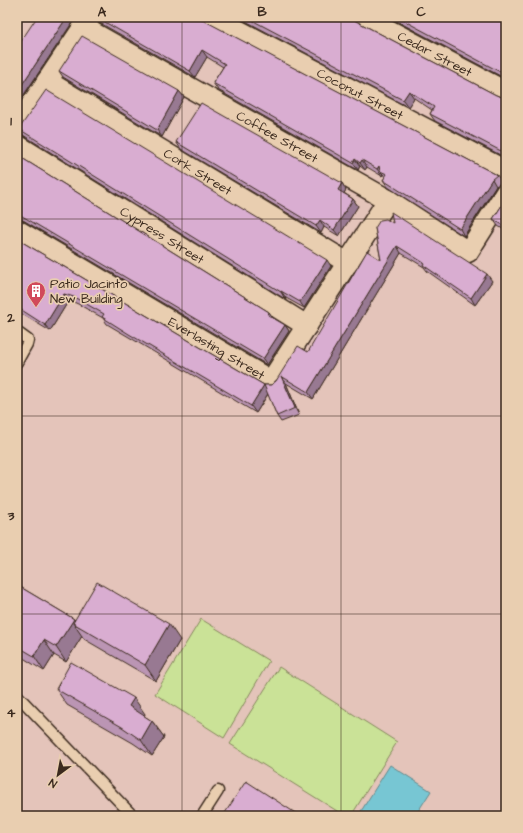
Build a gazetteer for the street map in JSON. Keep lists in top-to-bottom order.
{
  "streets": {
    "street": [
      "Cedar Street",
      "Coconut Street",
      "Coffee Street",
      "Cork Street",
      "Cypress Street",
      "Everlasting Street"
    ]
  },
  "crossings": [
    ["Coffee Street", "Everlasting Street"],
    ["Cork Street", "Everlasting Street"],
    ["Cypress Street", "Everlasting Street"]
  ],
  "places": {
    "building": ["Patio Jacinto New Building"]
  },
  "north": "bottom left",
  "grid": {
    "columns": ["A", "B", "C"],
    "rows": [
      "1",
      "2",
      "3",
      "4"
    ]
  }
}
